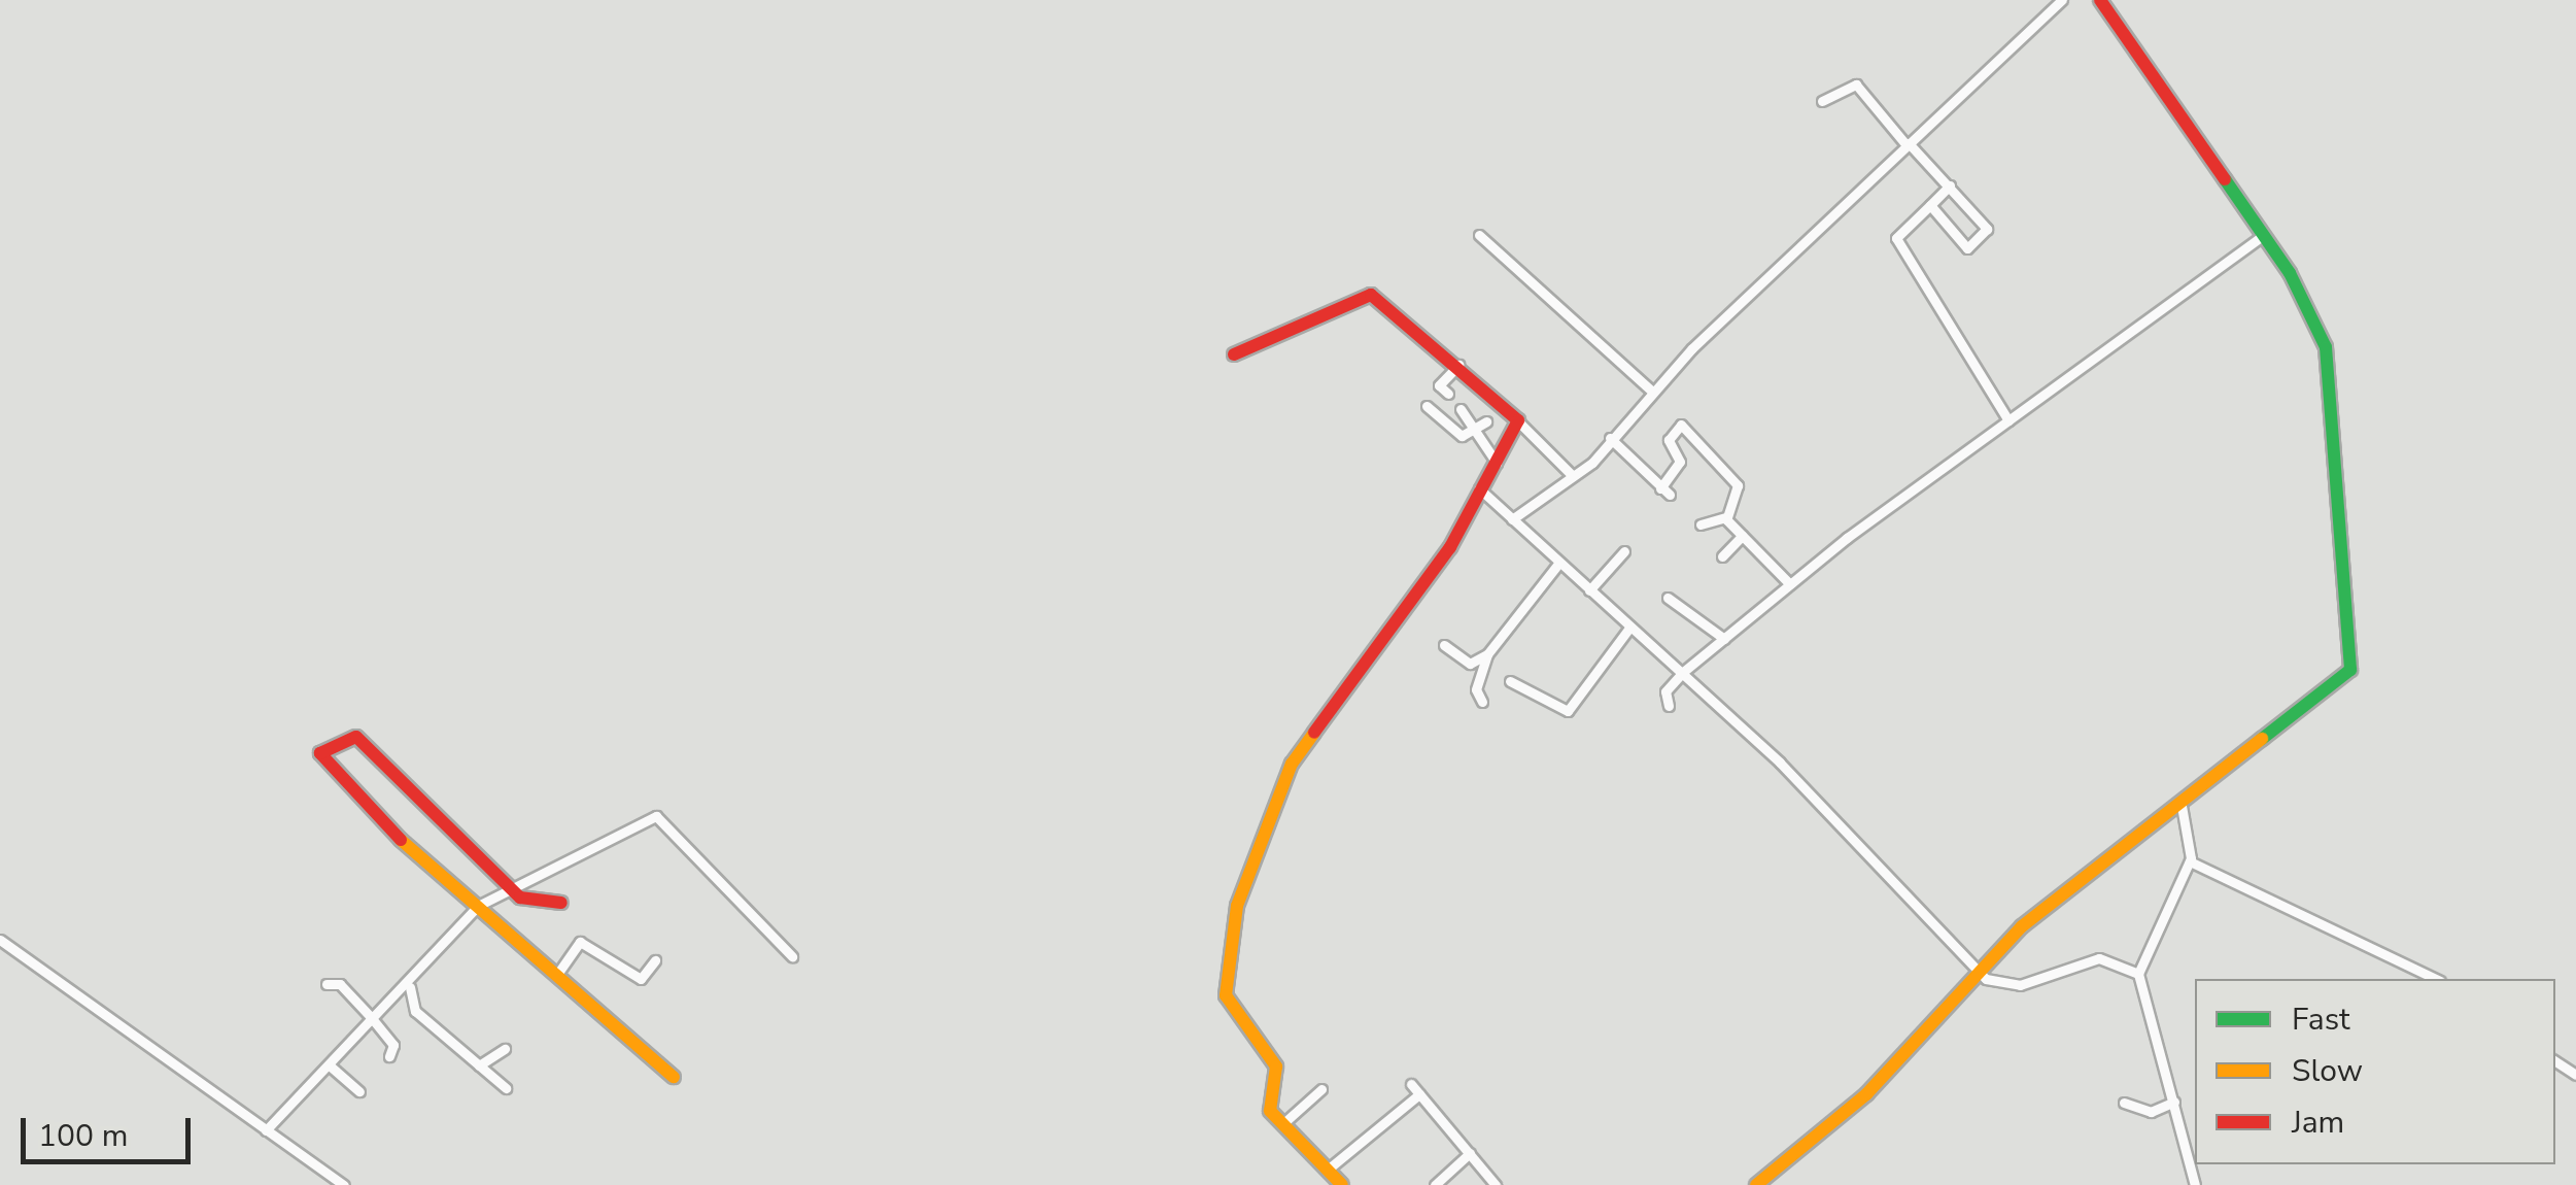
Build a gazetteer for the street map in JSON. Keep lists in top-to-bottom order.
{
  "legend": ["Fast", "Slow", "Jam"],
  "scale_bar": "100 m"
}
